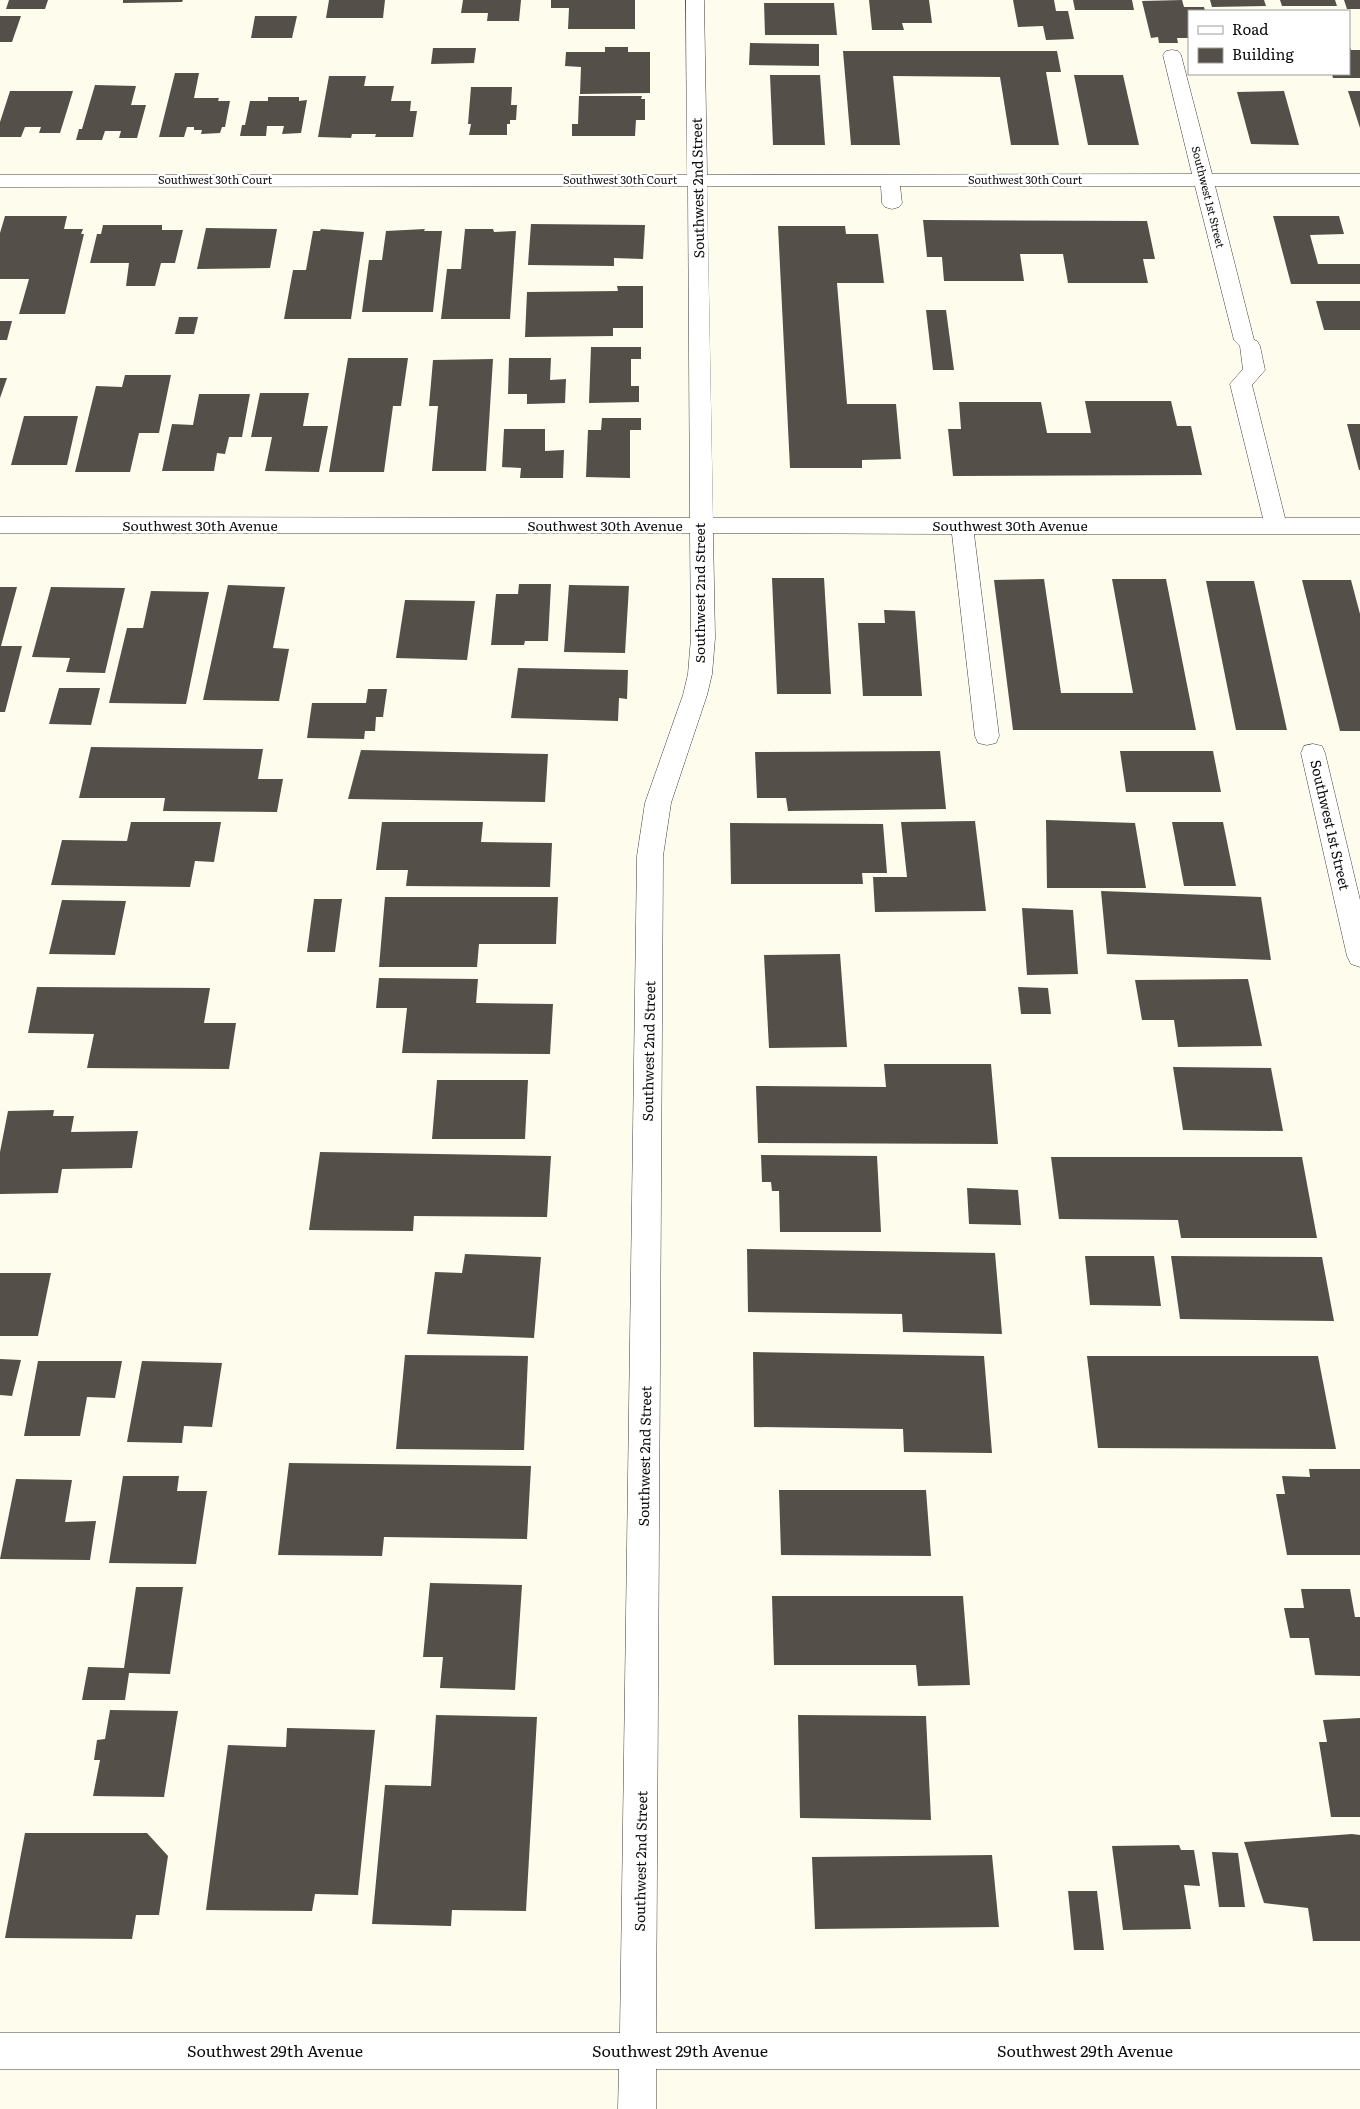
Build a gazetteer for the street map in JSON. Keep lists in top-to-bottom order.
{
  "streets": {
    "street": [
      "Southwest 30th Court",
      "Southwest 2nd Street",
      "Southwest 1st Street",
      "Southwest 30th Avenue",
      "Southwest 29th Avenue"
    ]
  },
  "crossings": [
    ["Southwest 30th Court", "Southwest 2nd Street"],
    ["Southwest 30th Court", "Southwest 1st Street"],
    ["Southwest 2nd Street", "Southwest 30th Avenue"],
    ["Southwest 2nd Street", "Southwest 29th Avenue"],
    ["Southwest 1st Street", "Southwest 30th Avenue"]
  ],
  "legend": ["Road", "Building"]
}
